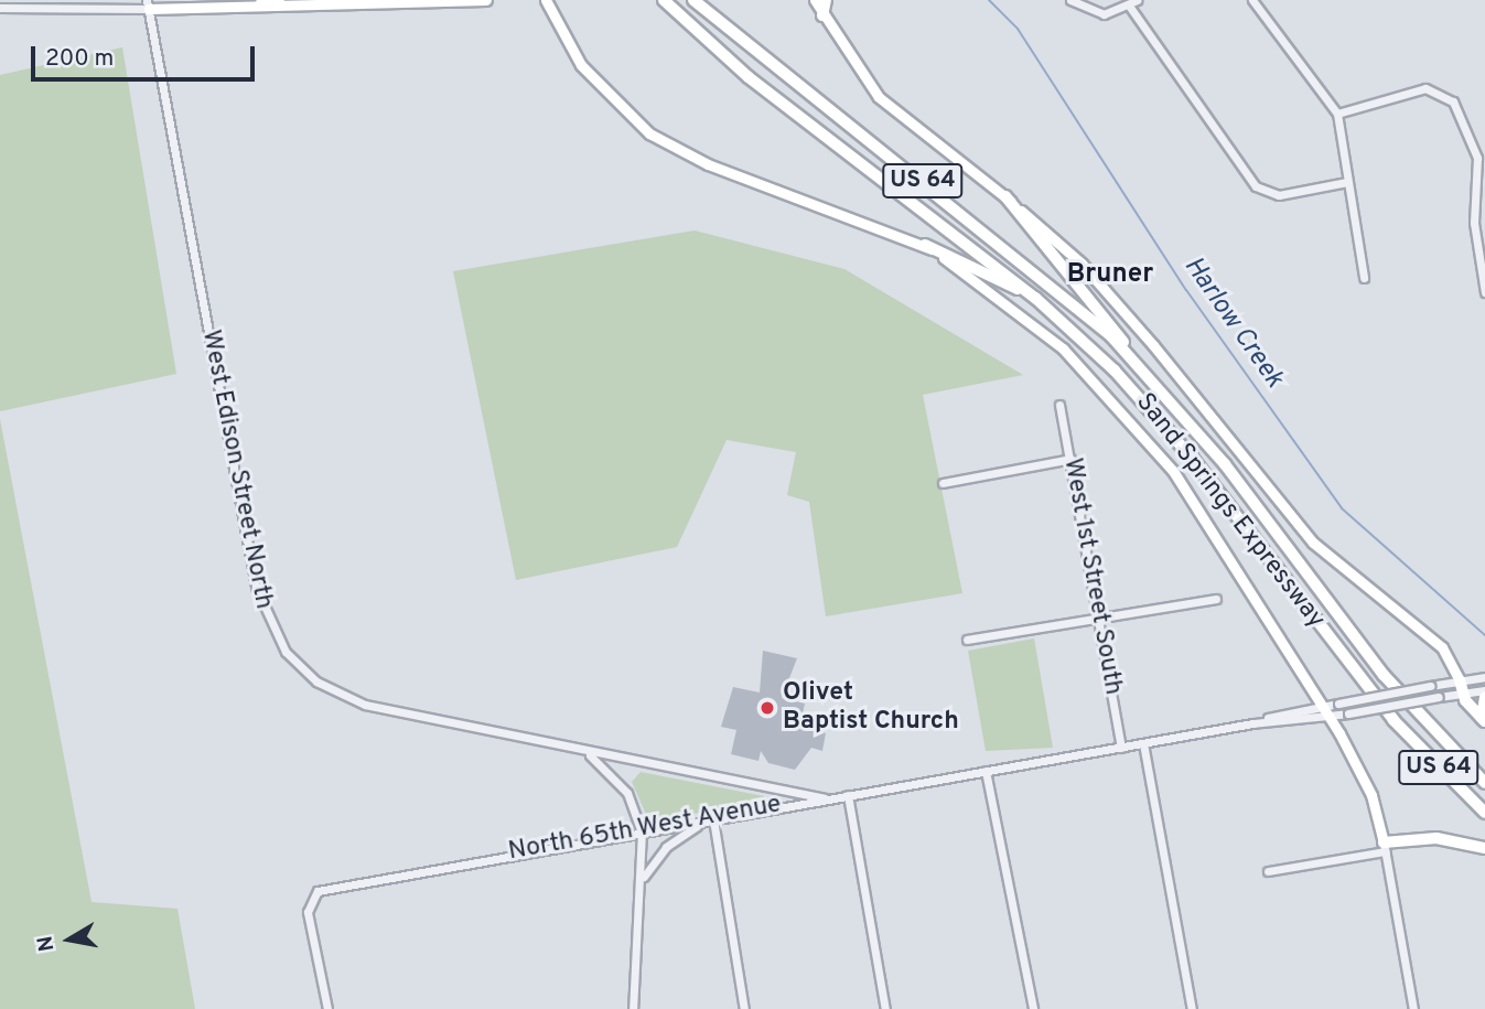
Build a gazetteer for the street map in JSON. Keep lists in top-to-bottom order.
{
  "streets": {
    "highway": ["US 64", "Sand Springs Expressway"],
    "street": ["West Edison Street North", "West 1st Street South", "North 65th West Avenue"]
  },
  "crossings": [
    ["West Edison Street North", "North 65th West Avenue"],
    ["West 1st Street South", "North 65th West Avenue"]
  ],
  "districts": ["Bruner"],
  "water": ["Harlow Creek"],
  "places": ["Olivet Baptist Church"],
  "scale_bar": "200 m",
  "north": "left"
}
